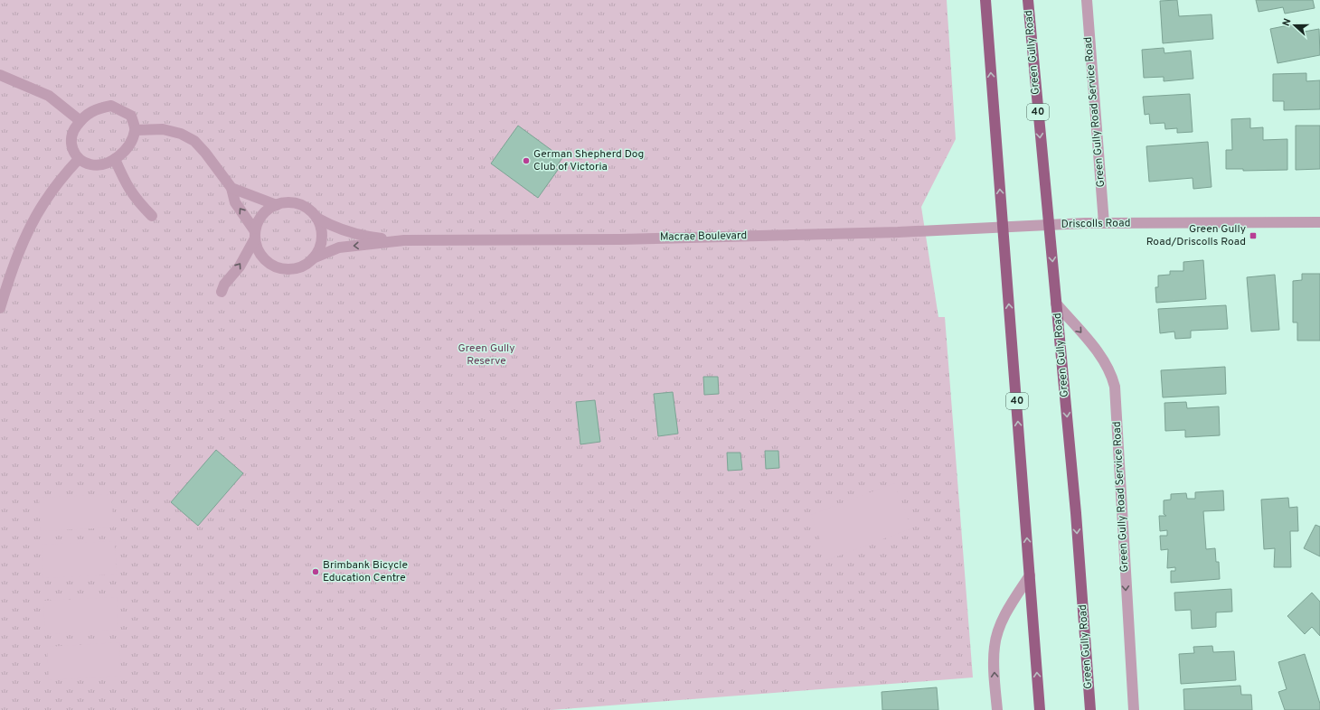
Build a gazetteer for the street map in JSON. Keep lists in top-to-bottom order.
{
  "streets": {
    "main road": ["Green Gully Road", "40"],
    "street": ["Green Gully Road Service Road", "Driscolls Road", "Macrae Boulevard"]
  },
  "crossings": [
    ["Green Gully Road", "Green Gully Road Service Road"],
    ["Green Gully Road", "Driscolls Road"],
    ["40", "Driscolls Road"],
    ["40", "Macrae Boulevard"],
    ["Green Gully Road Service Road", "Driscolls Road"],
    ["Driscolls Road", "Macrae Boulevard"]
  ],
  "one_way": ["Green Gully Road Service Road"],
  "parks": ["Green Gully Reserve"],
  "places": {
    "other": ["German Shepherd Dog Club of Victoria", "Brimbank Bicycle Education Centre"],
    "transit": ["Green Gully Road/Driscolls Road"]
  },
  "north": "left"
}
